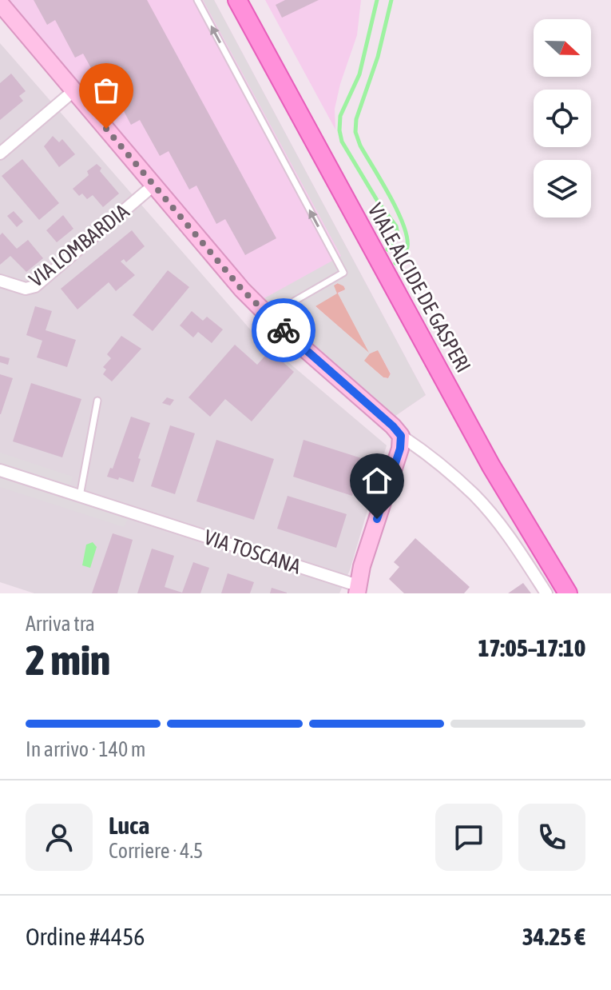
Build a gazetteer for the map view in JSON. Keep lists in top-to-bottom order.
{
  "streets": {
    "main road": ["VIALE ALCIDE DE GASPERI"],
    "street": ["VIA LOMBARDIA", "VIA TOSCANA"]
  },
  "north": "right",
  "page": {
    "heading": ["2 min", "Arriva tra", "17:05–17:10"],
    "panel": [
      "Luca",
      "Corriere · 4.5",
      "Ordine #4456",
      "34.25 €"
    ],
    "bar": "In arrivo · 140 m"
  }
}
